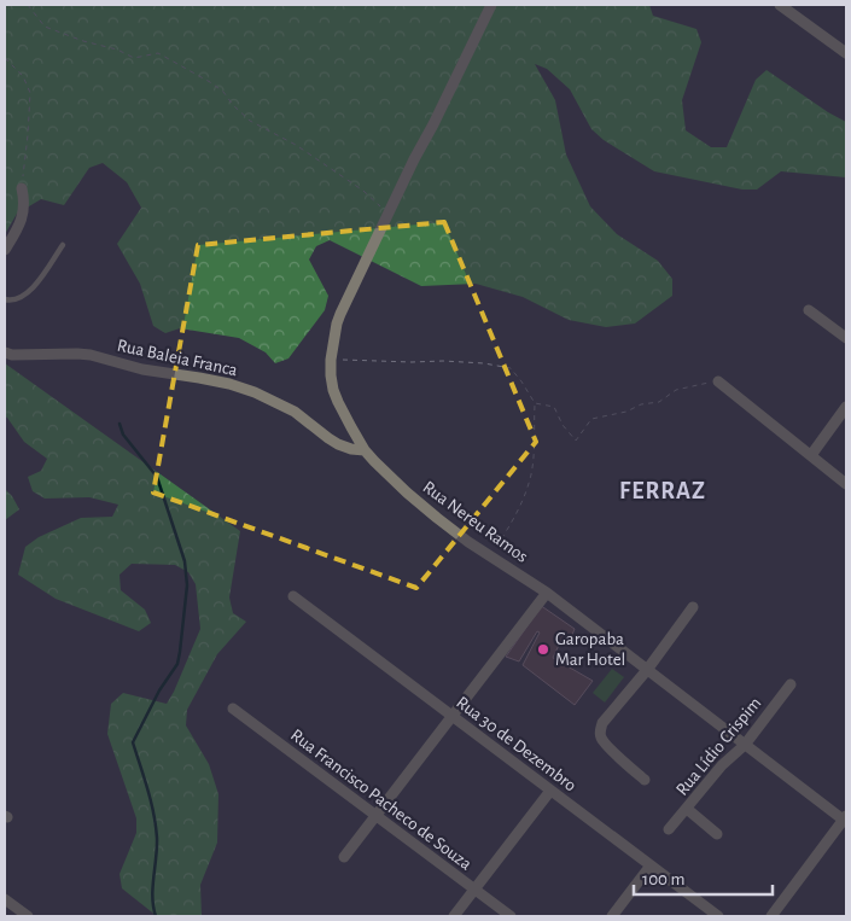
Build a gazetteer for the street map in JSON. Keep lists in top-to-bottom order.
{
  "streets": {
    "street": [
      "Rua Baleia Franca",
      "Rua Nereu Ramos",
      "Rua 30 de Dezembro",
      "Rua Lídio Crispim",
      "Rua Francisco Pacheco de Souza"
    ]
  },
  "crossings": [
    ["Rua Baleia Franca", "Rua Nereu Ramos"],
    ["Rua Nereu Ramos", "Rua Lídio Crispim"]
  ],
  "districts": ["FERRAZ"],
  "places": ["Garopaba Mar Hotel"],
  "scale_bar": "100 m"
}
